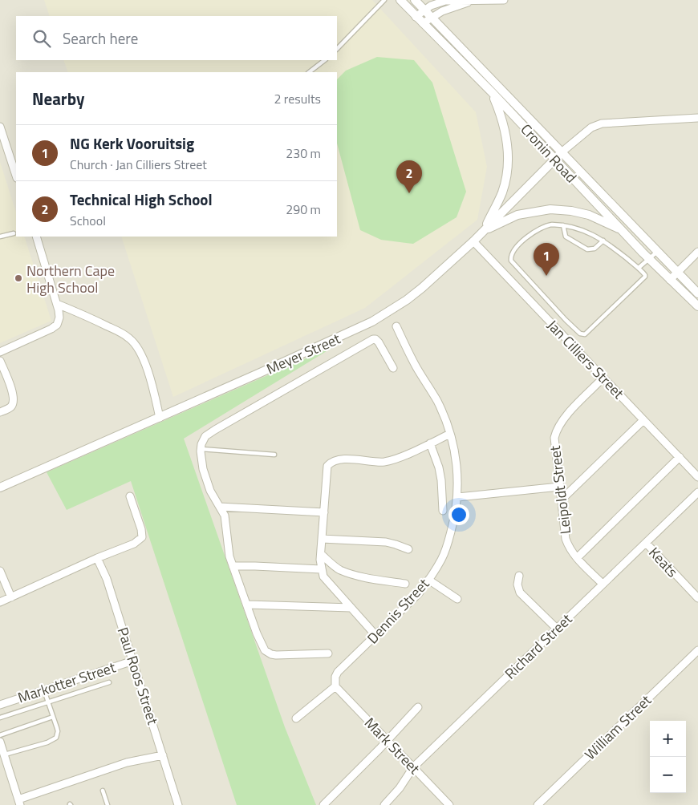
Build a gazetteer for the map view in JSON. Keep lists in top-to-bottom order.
{
  "streets": {
    "street": [
      "Cronin Road",
      "Meyer Street",
      "Jan Cilliers Street",
      "Leipoldt Street",
      "Keats",
      "Dennis Street",
      "Richard Street",
      "Paul Roos Street",
      "Markotter Street",
      "William Street",
      "Mark Street"
    ]
  },
  "crossings": [
    ["Cronin Road", "Meyer Street"],
    ["Meyer Street", "Jan Cilliers Street"],
    ["Jan Cilliers Street", "Leipoldt Street"],
    ["Leipoldt Street", "Richard Street"],
    ["Keats", "Richard Street"],
    ["Dennis Street", "Mark Street"],
    ["Richard Street", "Mark Street"],
    ["Paul Roos Street", "Markotter Street"]
  ],
  "places": ["Northern Cape High School"],
  "page": {
    "search": "Search here",
    "heading": ["Nearby", "2 results"],
    "list": [
      {
        "mark": "1",
        "name": "NG Kerk Vooruitsig",
        "note": "Church · Jan Cilliers Street",
        "value": "230 m"
      },
      {
        "mark": "2",
        "name": "Technical High School",
        "note": "School",
        "value": "290 m"
      }
    ],
    "pins": ["2", "1"],
    "map_buttons": ["+", "−"]
  }
}
